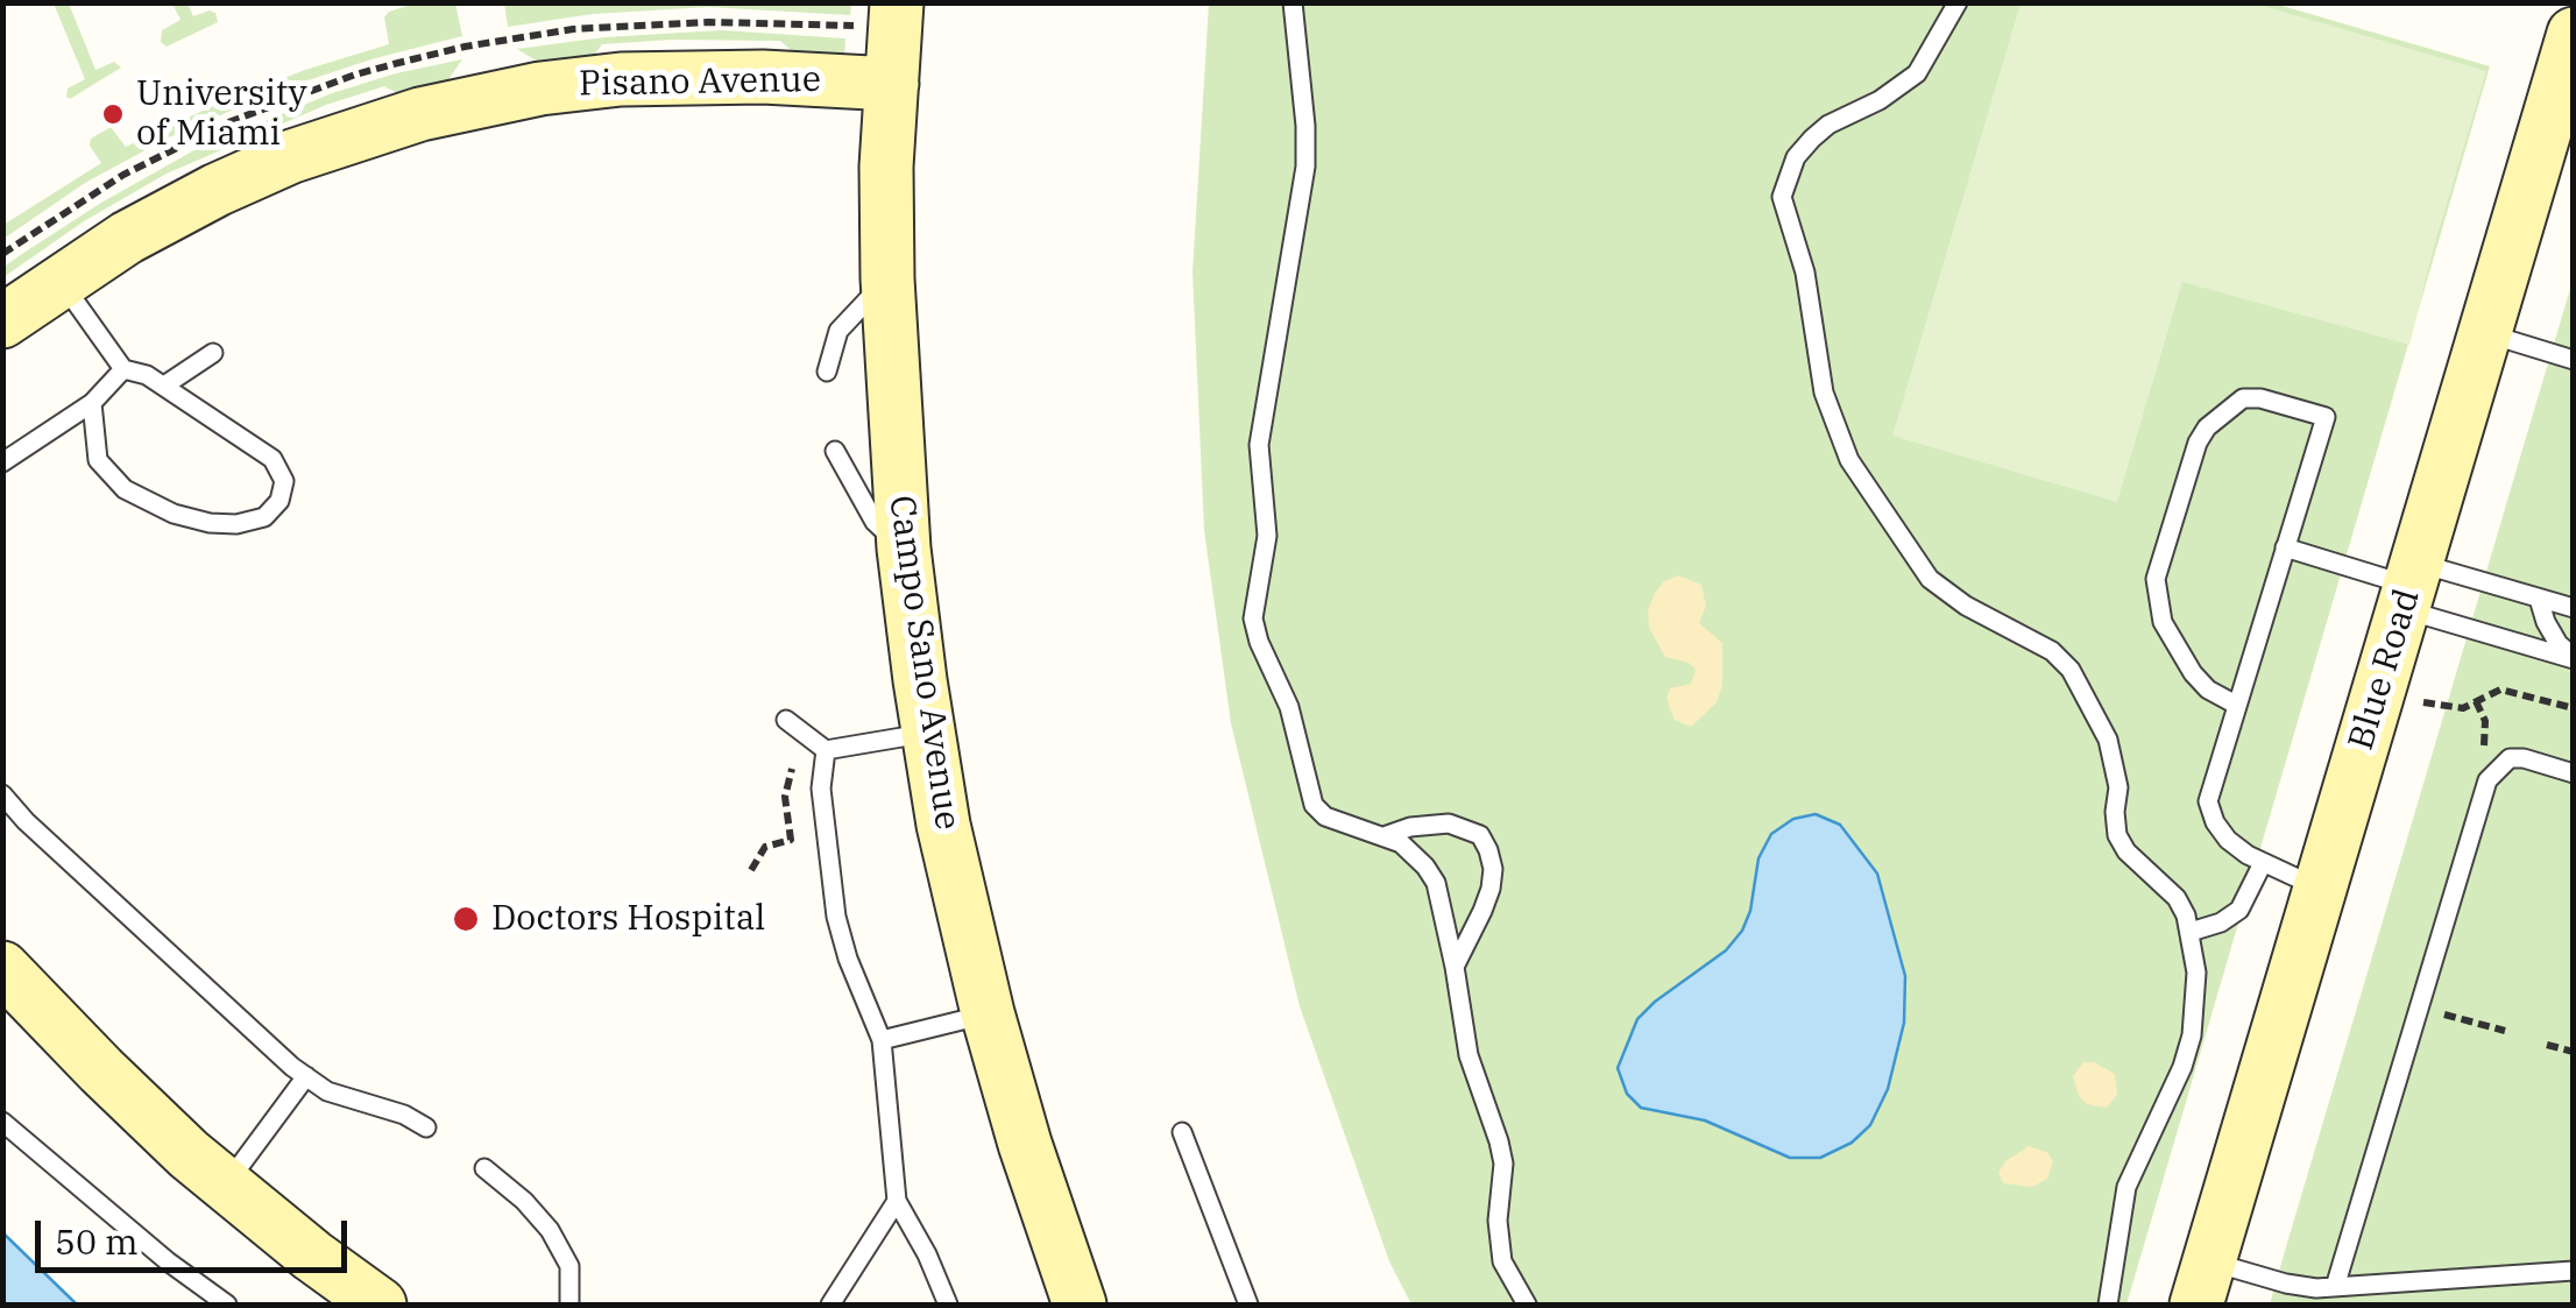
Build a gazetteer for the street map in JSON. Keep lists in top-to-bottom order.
{
  "streets": {
    "street": ["Pisano Avenue", "Campo Sano Avenue", "Blue Road"]
  },
  "crossings": [
    ["Pisano Avenue", "Campo Sano Avenue"]
  ],
  "places": ["University of Miami", "Doctors Hospital"],
  "scale_bar": "50 m"
}
